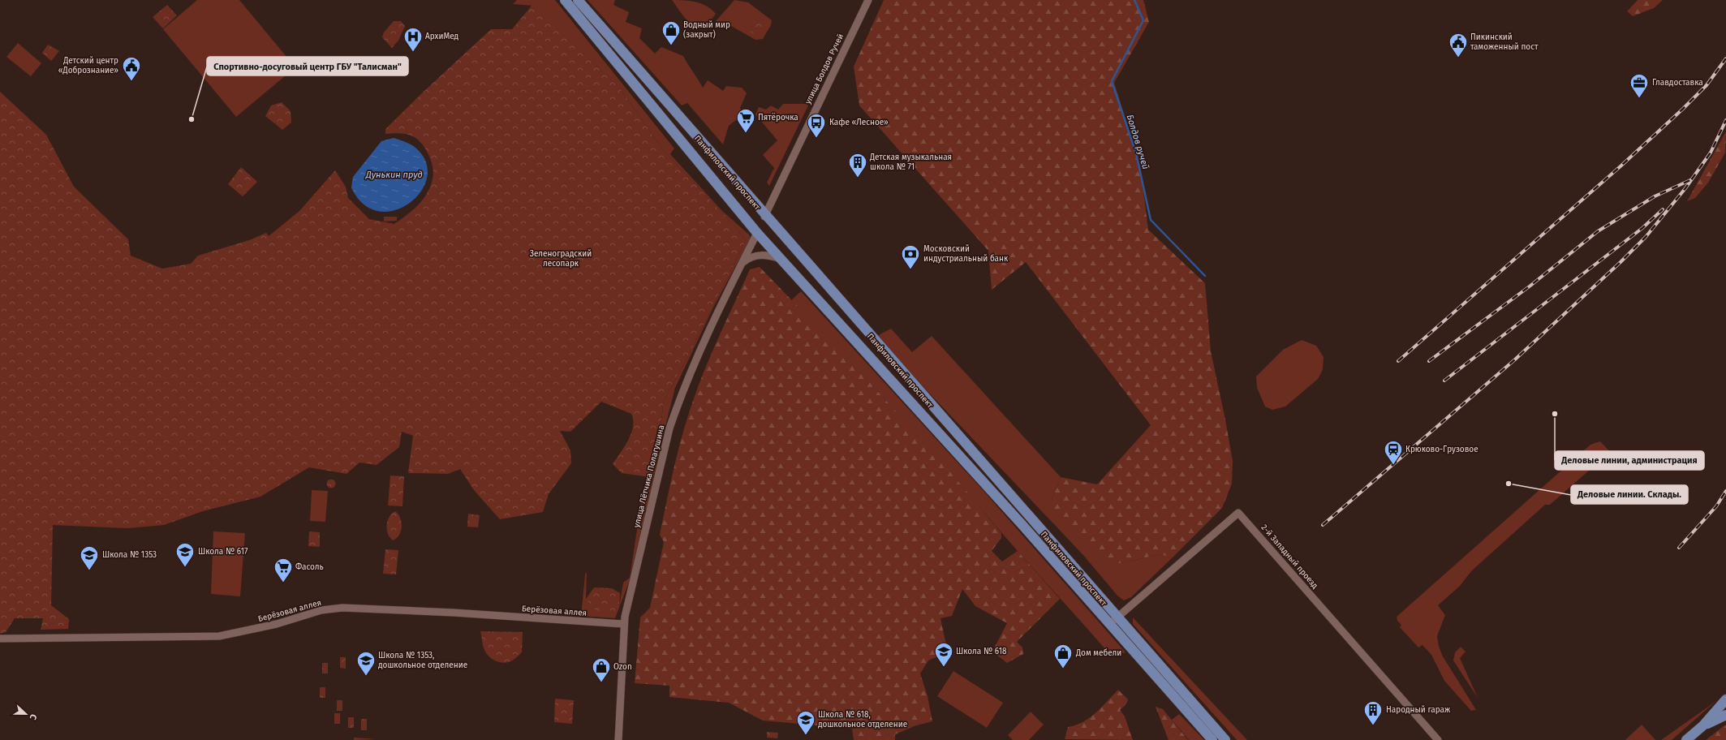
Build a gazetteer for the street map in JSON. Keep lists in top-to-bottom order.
{
  "streets": {
    "main road": ["Панфиловский проспект"],
    "street": [
      "улица Болдов Ручей",
      "улица Лётчика Полагушина",
      "2-й Западный проезд",
      "Берёзовая аллея"
    ]
  },
  "crossings": [
    ["улица Болдов Ручей", "Панфиловский проспект"],
    ["Панфиловский проспект", "улица Лётчика Полагушина"],
    ["Панфиловский проспект", "2-й Западный проезд"],
    ["улица Лётчика Полагушина", "Берёзовая аллея"]
  ],
  "water": ["Болдов ручей", "Дунькин пруд"],
  "parks": ["Зеленоградский лесопарк"],
  "places": {
    "shop": ["Водный мир (закрыт)", "Дом мебели", "Ozon"],
    "hospital": ["АрхиМед"],
    "public building": ["Пикинский таможенный пост", "Детский центр «Добрознание»"],
    "office": ["Главдоставка"],
    "other": ["Спортивно-досуговый центр ГБУ \"Талисман\"", "Деловые линии, администрация", "Деловые линии. Склады."],
    "supermarket": ["Пятёрочка", "Фасоль"],
    "bus stop": ["Кафе «Лесное»"],
    "building": ["Детская музыкальная школа № 71", "Народный гараж"],
    "bank": ["Московский индустриальный банк"],
    "station": ["Крюково-Грузовое"],
    "school or university": [
      "Школа № 617",
      "Школа № 1353",
      "Школа № 618",
      "Школа № 1353, дошкольное отделение",
      "Школа № 618, дошкольное отделение"
    ]
  },
  "north": "right"
}
